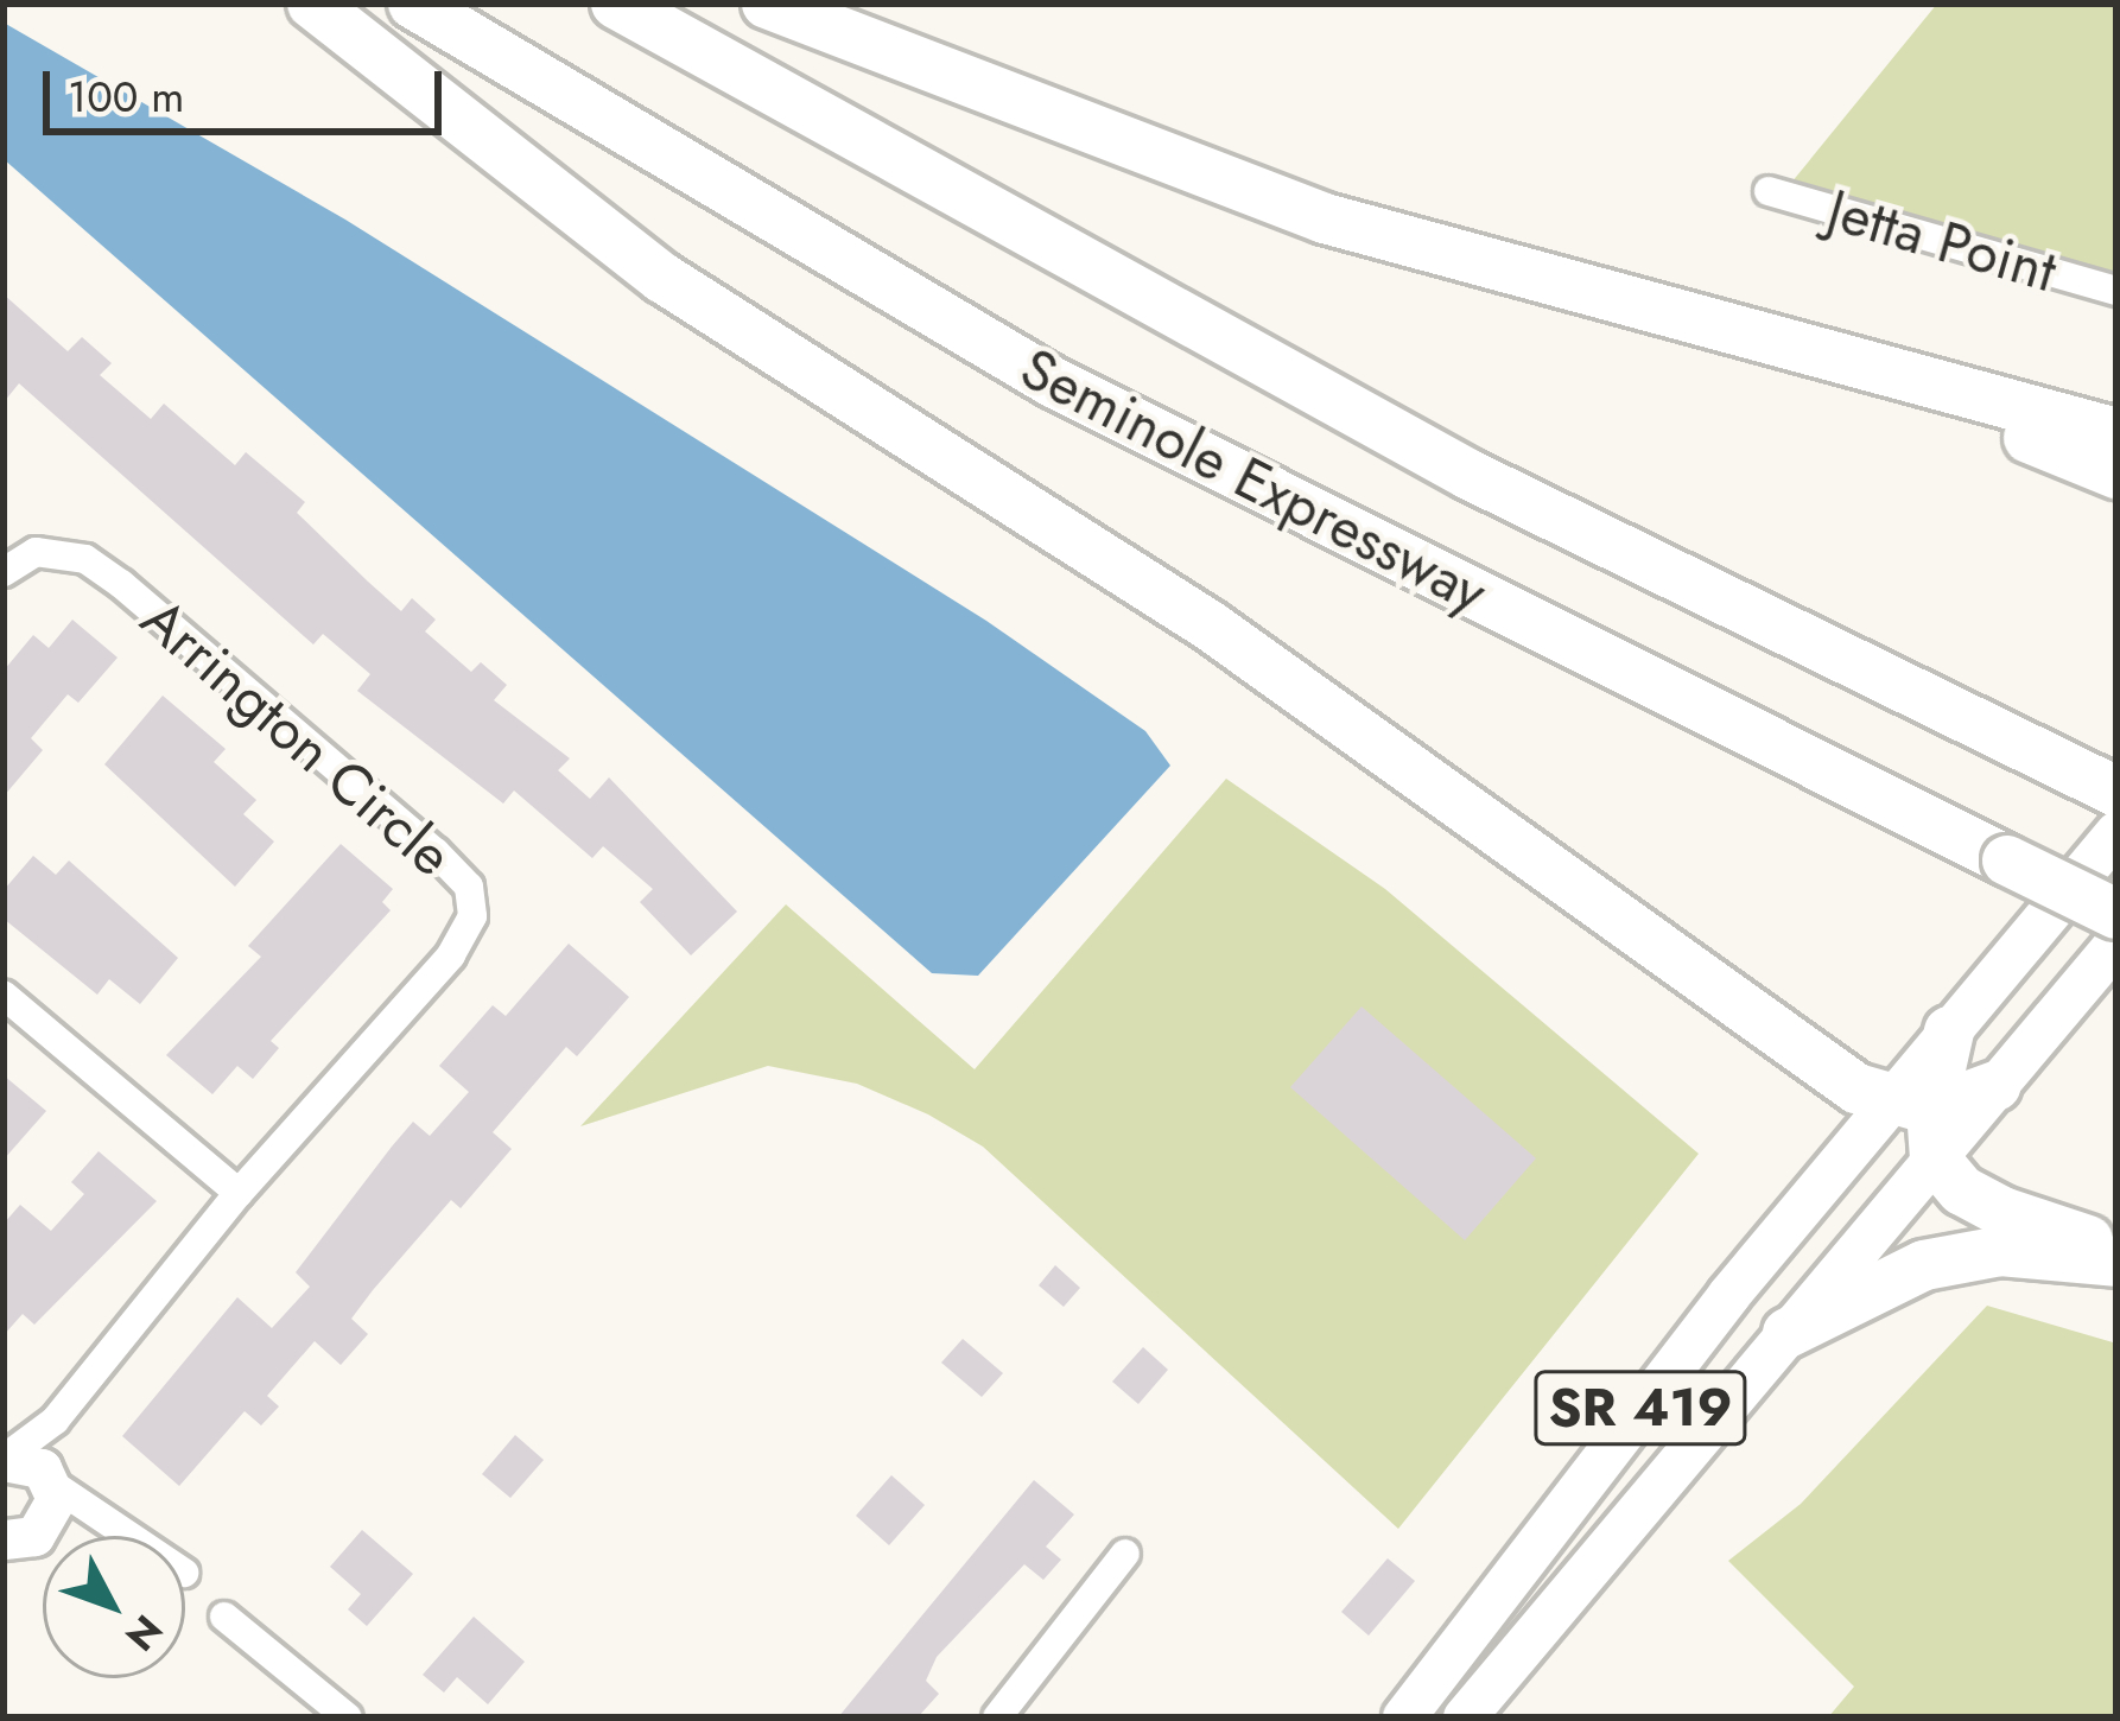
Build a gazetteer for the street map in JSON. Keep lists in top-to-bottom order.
{
  "streets": {
    "highway": ["Seminole Expressway"],
    "main road": ["SR 419"],
    "street": ["Jetta Point", "Arrington Circle"]
  },
  "scale_bar": "100 m",
  "north": "bottom right"
}
